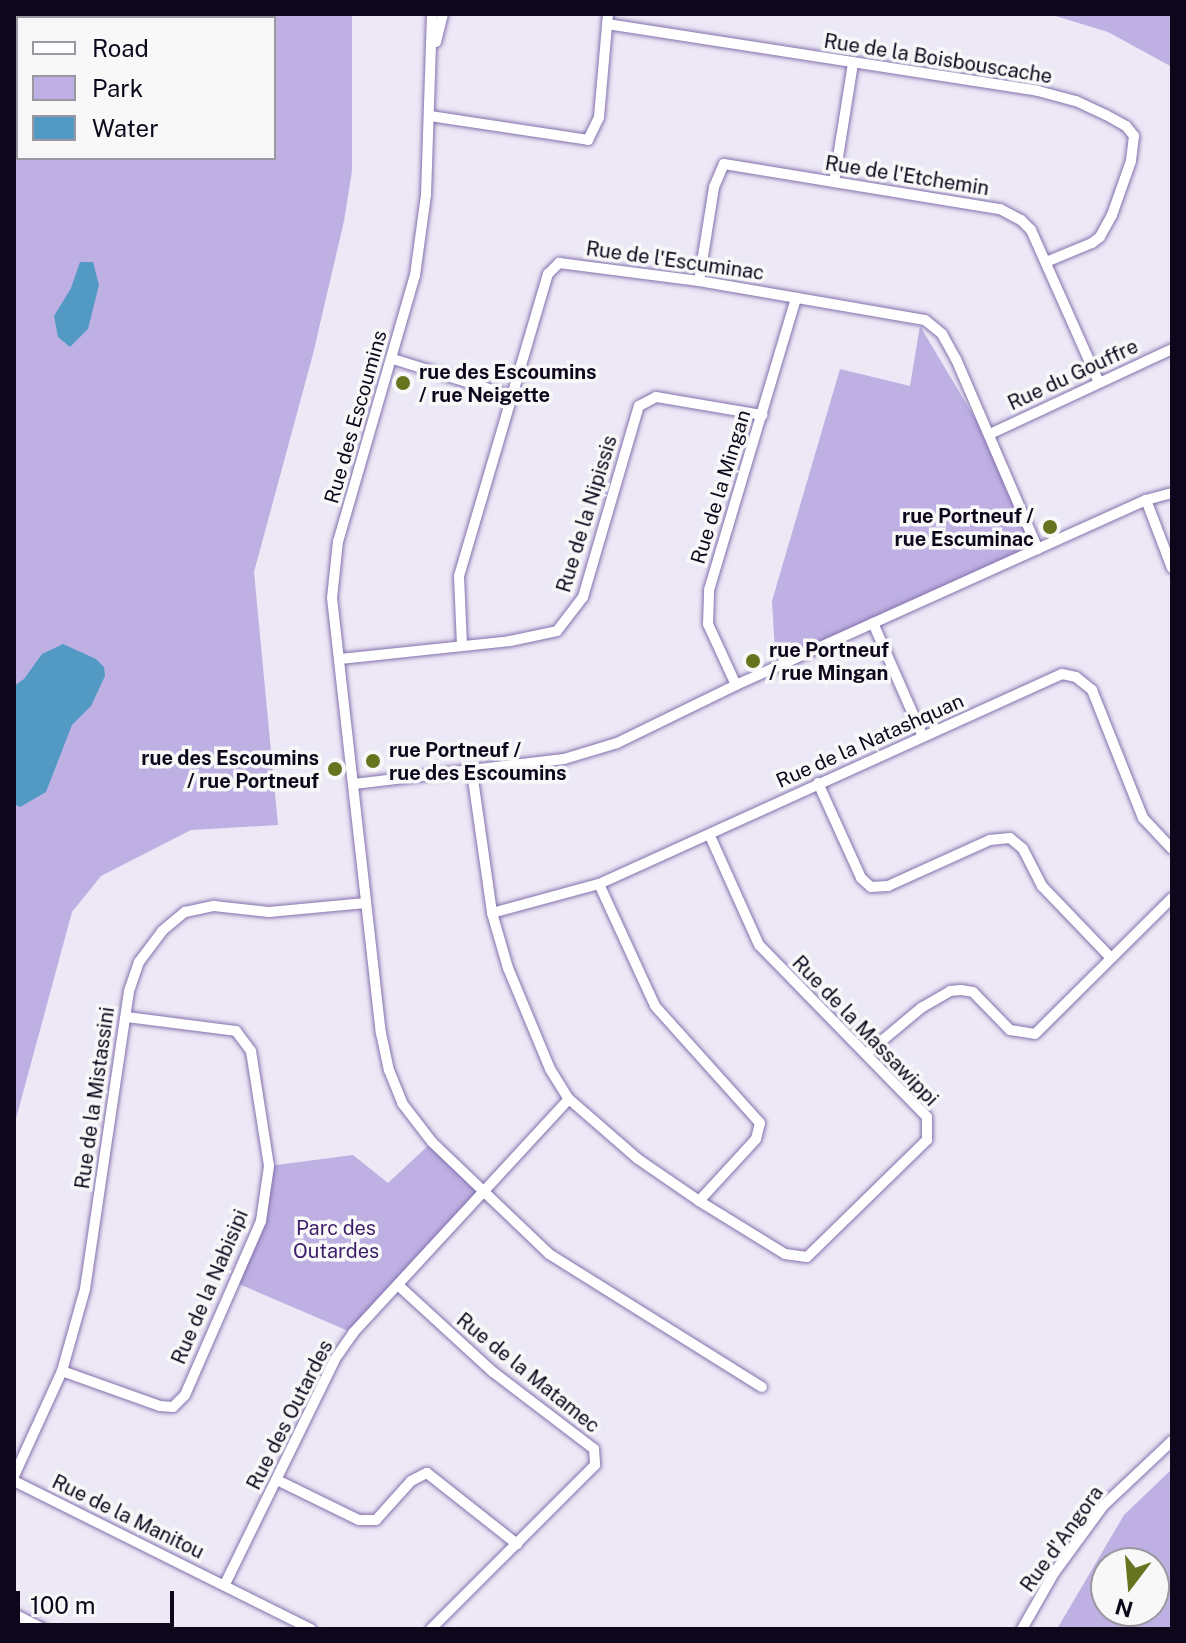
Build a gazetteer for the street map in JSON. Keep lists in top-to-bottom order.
{
  "streets": {
    "street": [
      "Rue de la Boisbouscache",
      "Rue de l'Etchemin",
      "Rue de l'Escuminac",
      "Rue du Gouffre",
      "Rue des Escoumins",
      "Rue de la Mingan",
      "Rue de la Nipissis",
      "Rue de la Natashquan",
      "Rue de la Massawippi",
      "Rue de la Mistassini",
      "Rue de la Nabisipi",
      "Rue de la Matamec",
      "Rue des Outardes",
      "Rue de la Manitou",
      "Rue d'Angora"
    ]
  },
  "crossings": [
    ["Rue de la Boisbouscache", "Rue de l'Etchemin"],
    ["Rue de l'Etchemin", "Rue de l'Escuminac"],
    ["Rue de l'Etchemin", "Rue du Gouffre"],
    ["Rue de l'Escuminac", "Rue du Gouffre"],
    ["Rue de l'Escuminac", "Rue de la Mingan"],
    ["Rue de l'Escuminac", "Rue de la Nipissis"],
    ["Rue des Escoumins", "Rue de la Nipissis"],
    ["Rue des Escoumins", "Rue de la Mistassini"],
    ["Rue des Escoumins", "Rue des Outardes"],
    ["Rue de la Mingan", "Rue de la Nipissis"],
    ["Rue de la Natashquan", "Rue de la Massawippi"],
    ["Rue de la Massawippi", "Rue des Outardes"],
    ["Rue de la Mistassini", "Rue de la Nabisipi"],
    ["Rue de la Mistassini", "Rue de la Manitou"],
    ["Rue de la Matamec", "Rue des Outardes"],
    ["Rue des Outardes", "Rue de la Manitou"]
  ],
  "parks": ["Parc des Outardes"],
  "places": [
    "rue des Escoumins / rue Neigette",
    "rue Portneuf / rue Escuminac",
    "rue Portneuf / rue Mingan",
    "rue Portneuf / rue des Escoumins",
    "rue des Escoumins / rue Portneuf"
  ],
  "legend": ["Road", "Park", "Water"],
  "scale_bar": "100 m",
  "north": "bottom"
}
